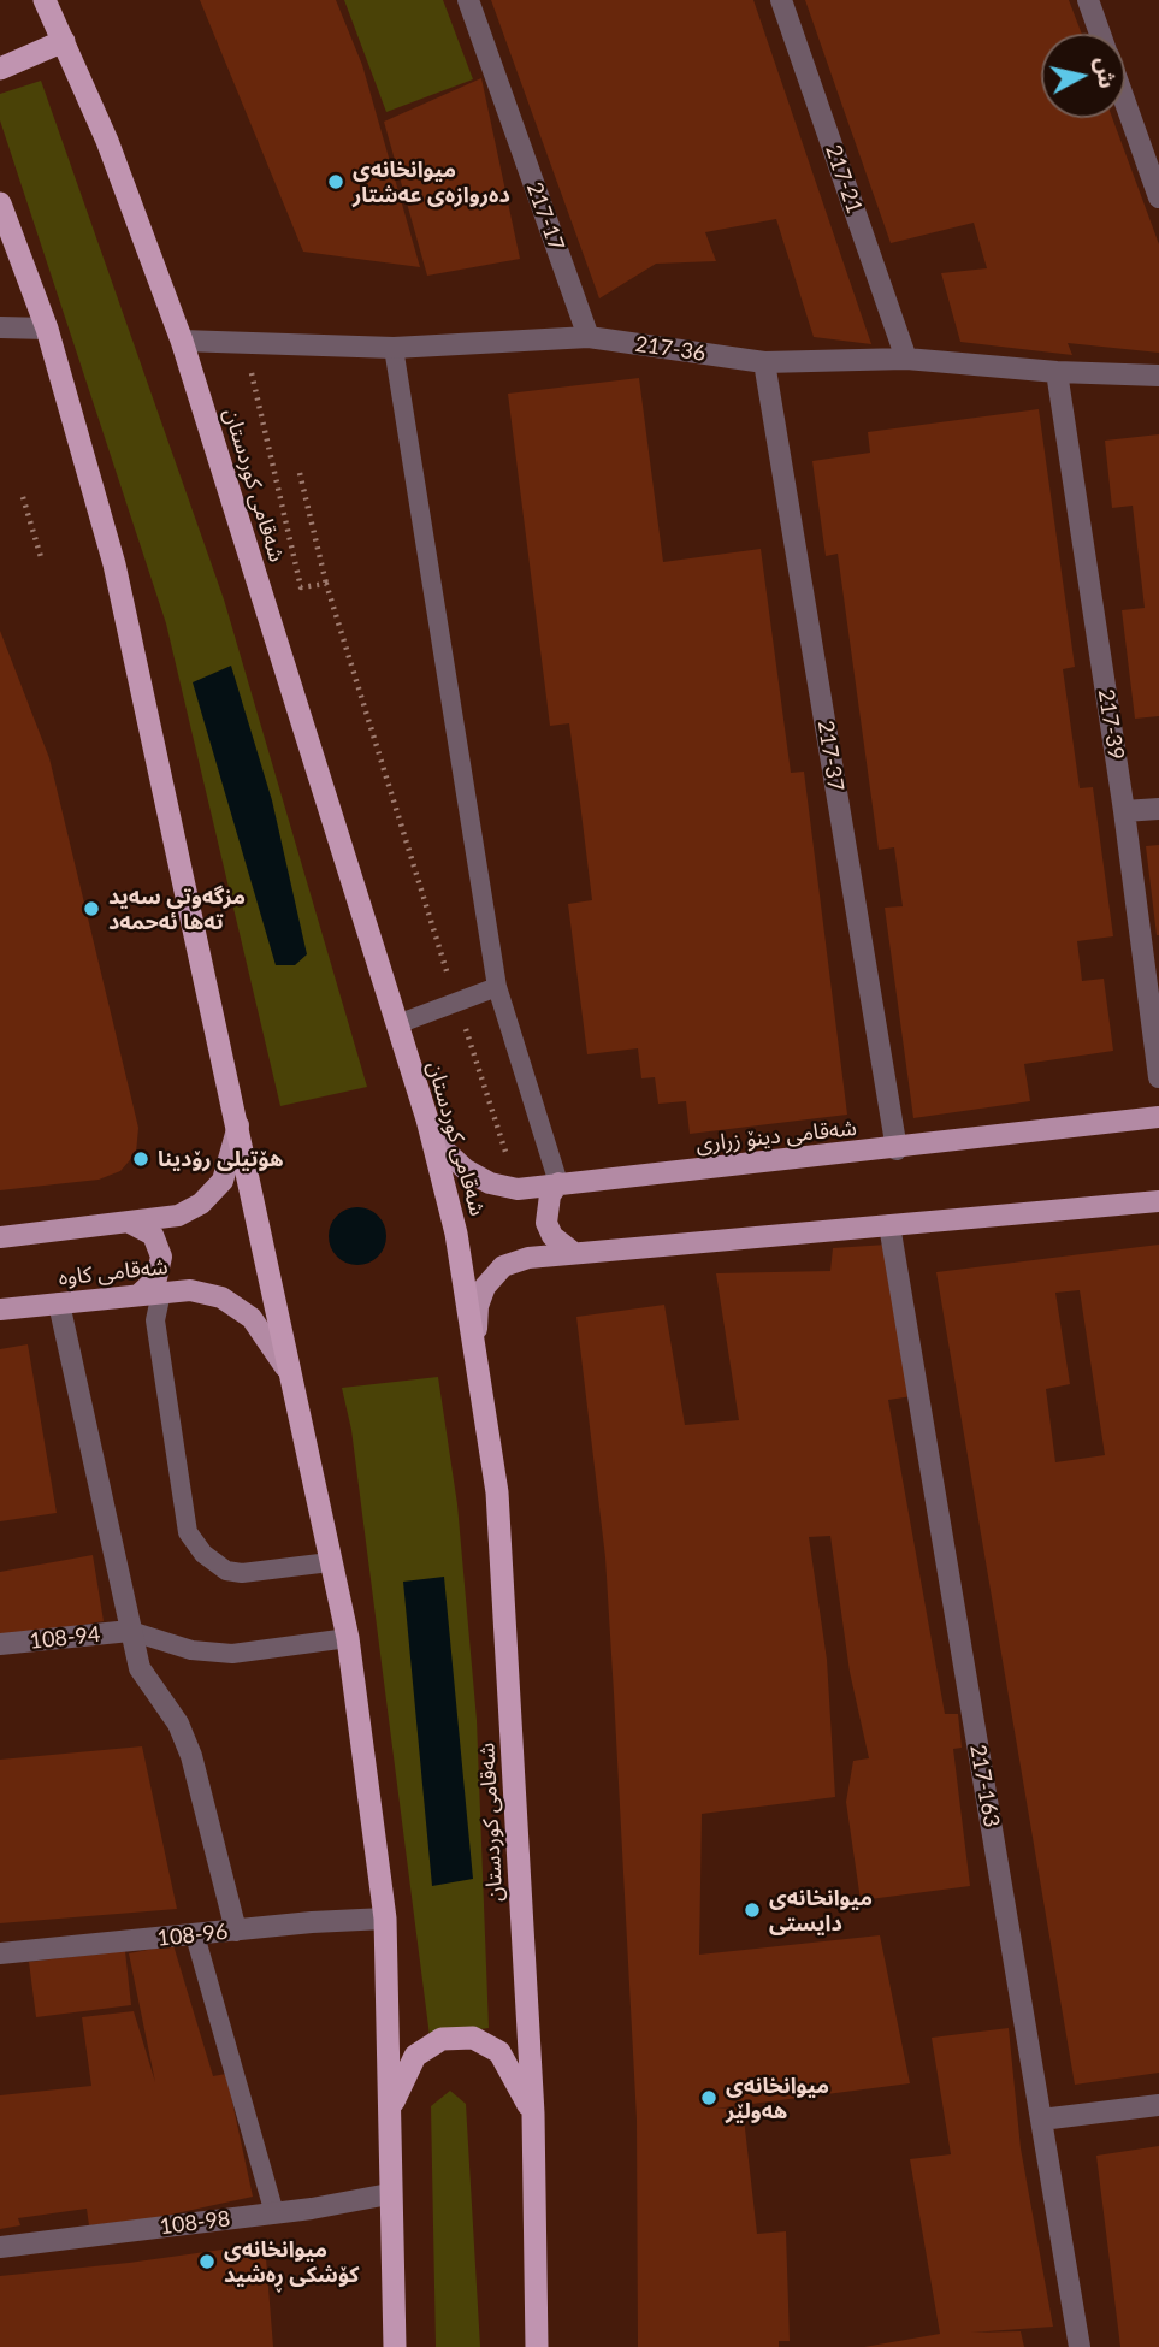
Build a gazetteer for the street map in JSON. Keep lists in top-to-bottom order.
{
  "streets": {
    "highway": ["شەقامی کوردستان"],
    "main road": ["شەقامی دینۆ زراری", "شەقامی کاوە"],
    "street": [
      "217-21",
      "217-17",
      "217-36",
      "217-39",
      "217-37",
      "108-94",
      "217-163",
      "108-96",
      "108-98"
    ]
  },
  "crossings": [
    ["217-21", "217-36"],
    ["217-17", "217-36"],
    ["217-36", "شەقامی کوردستان"],
    ["217-36", "217-39"],
    ["217-36", "217-37"],
    ["شەقامی کوردستان", "شەقامی دینۆ زراری"],
    ["217-37", "شەقامی دینۆ زراری"]
  ],
  "places": [
    "میوانخانەی دەروازەی عەشتار",
    "مزگەوتی سەید تەها ئەحمەد",
    "هۆتیلی رۆدینا",
    "میوانخانەی دایستی",
    "میوانخانەی هەولێر",
    "میوانخانەی کۆشکی ڕەشید"
  ],
  "north": "right"
}
